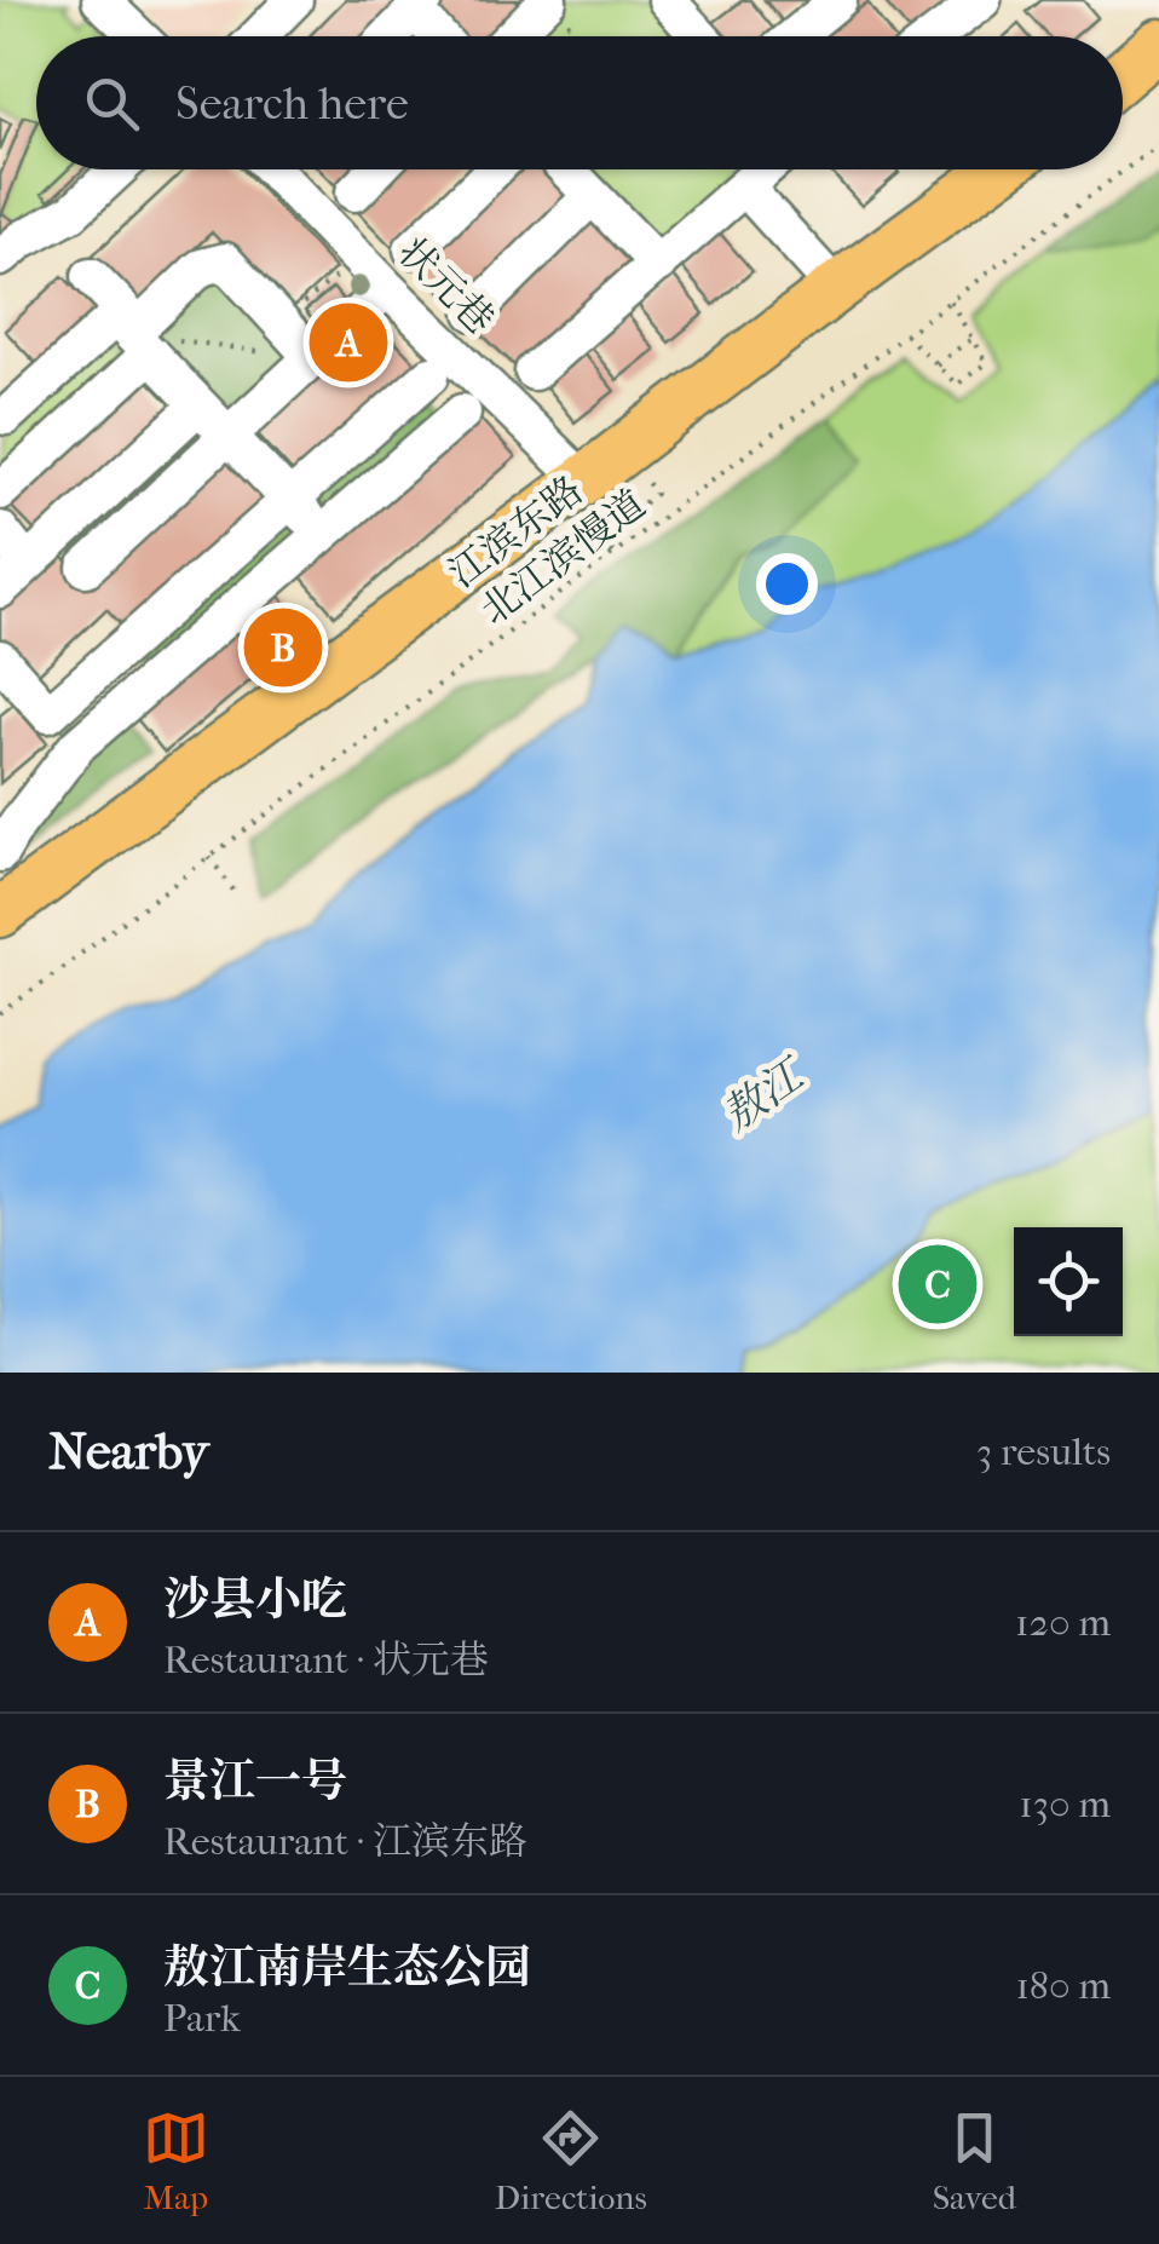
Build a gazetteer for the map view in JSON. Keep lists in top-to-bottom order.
{
  "streets": {
    "main road": ["江滨东路"],
    "street": ["状元巷"],
    "path": ["北江滨慢道"]
  },
  "crossings": [
    ["状元巷", "江滨东路"]
  ],
  "water": ["敖江"],
  "page": {
    "search": "Search here",
    "pins": ["A", "B", "C"],
    "heading": ["Nearby", "3 results"],
    "list": [
      {
        "mark": "A",
        "name": "沙县小吃",
        "note": "Restaurant · 状元巷",
        "value": "120 m"
      },
      {
        "mark": "B",
        "name": "景江一号",
        "note": "Restaurant · 江滨东路",
        "value": "130 m"
      },
      {
        "mark": "C",
        "name": "敖江南岸生态公园",
        "note": "Park",
        "value": "180 m"
      }
    ],
    "nav": ["Map", "Directions", "Saved"]
  }
}
